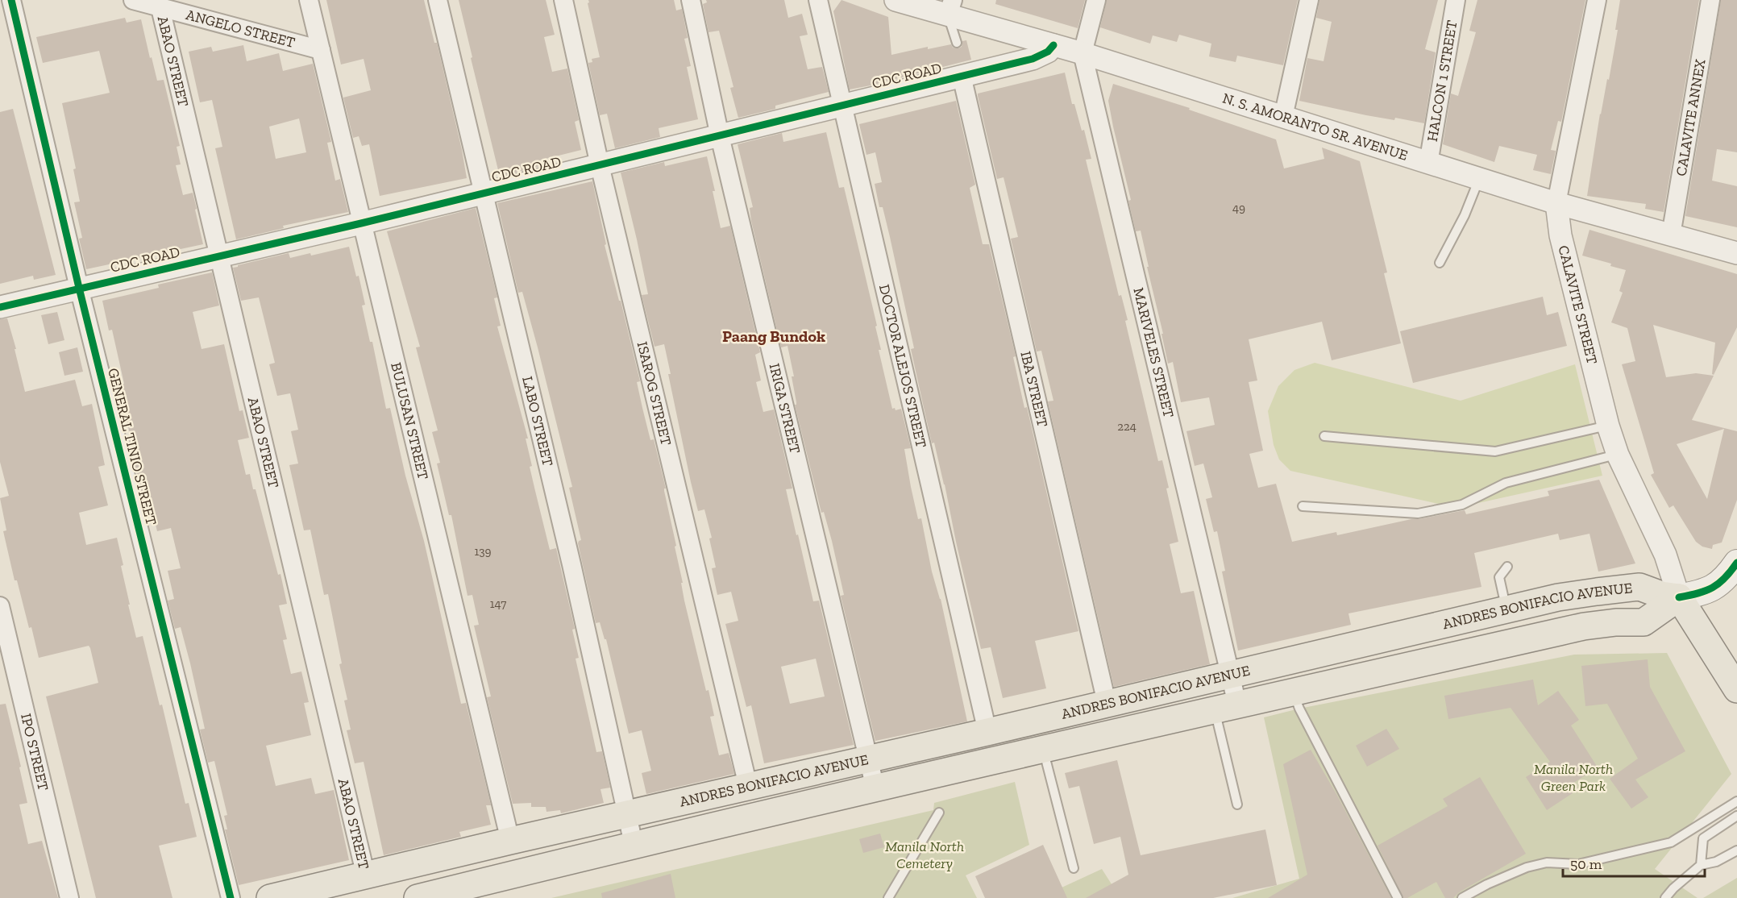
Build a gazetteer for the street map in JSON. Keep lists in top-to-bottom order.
{
  "streets": {
    "main road": ["ANDRES BONIFACIO AVENUE"],
    "street": [
      "ANGELO STREET",
      "ABAO STREET",
      "CDC ROAD",
      "HALCON 1 STREET",
      "CALAVITE ANNEX",
      "N. S. AMORANTO SR. AVENUE",
      "CALAVITE STREET",
      "MARIVELES STREET",
      "DOCTOR ALEJOS STREET",
      "IBA STREET",
      "ISAROG STREET",
      "IRIGA STREET",
      "BULUSAN STREET",
      "LABO STREET",
      "GENERAL TINIO STREET",
      "IPO STREET"
    ]
  },
  "crossings": [
    ["ANGELO STREET", "ABAO STREET"],
    ["ANGELO STREET", "BULUSAN STREET"],
    ["ABAO STREET", "CDC ROAD"],
    ["ABAO STREET", "ANDRES BONIFACIO AVENUE"],
    ["CDC ROAD", "N. S. AMORANTO SR. AVENUE"],
    ["CDC ROAD", "DOCTOR ALEJOS STREET"],
    ["CDC ROAD", "IBA STREET"],
    ["CDC ROAD", "ISAROG STREET"],
    ["CDC ROAD", "IRIGA STREET"],
    ["CDC ROAD", "BULUSAN STREET"],
    ["CDC ROAD", "LABO STREET"],
    ["CDC ROAD", "GENERAL TINIO STREET"],
    ["HALCON 1 STREET", "N. S. AMORANTO SR. AVENUE"],
    ["CALAVITE ANNEX", "N. S. AMORANTO SR. AVENUE"],
    ["N. S. AMORANTO SR. AVENUE", "CALAVITE STREET"],
    ["N. S. AMORANTO SR. AVENUE", "MARIVELES STREET"],
    ["CALAVITE STREET", "ANDRES BONIFACIO AVENUE"],
    ["MARIVELES STREET", "ANDRES BONIFACIO AVENUE"],
    ["DOCTOR ALEJOS STREET", "ANDRES BONIFACIO AVENUE"],
    ["IBA STREET", "ANDRES BONIFACIO AVENUE"],
    ["ISAROG STREET", "ANDRES BONIFACIO AVENUE"],
    ["IRIGA STREET", "ANDRES BONIFACIO AVENUE"],
    ["BULUSAN STREET", "ANDRES BONIFACIO AVENUE"],
    ["LABO STREET", "ANDRES BONIFACIO AVENUE"]
  ],
  "districts": ["Paang Bundok"],
  "parks": ["Manila North Green Park", "Manila North Cemetery"],
  "house_numbers": [
    "49",
    "224",
    "139",
    "147"
  ],
  "scale_bar": "50 m"
}
